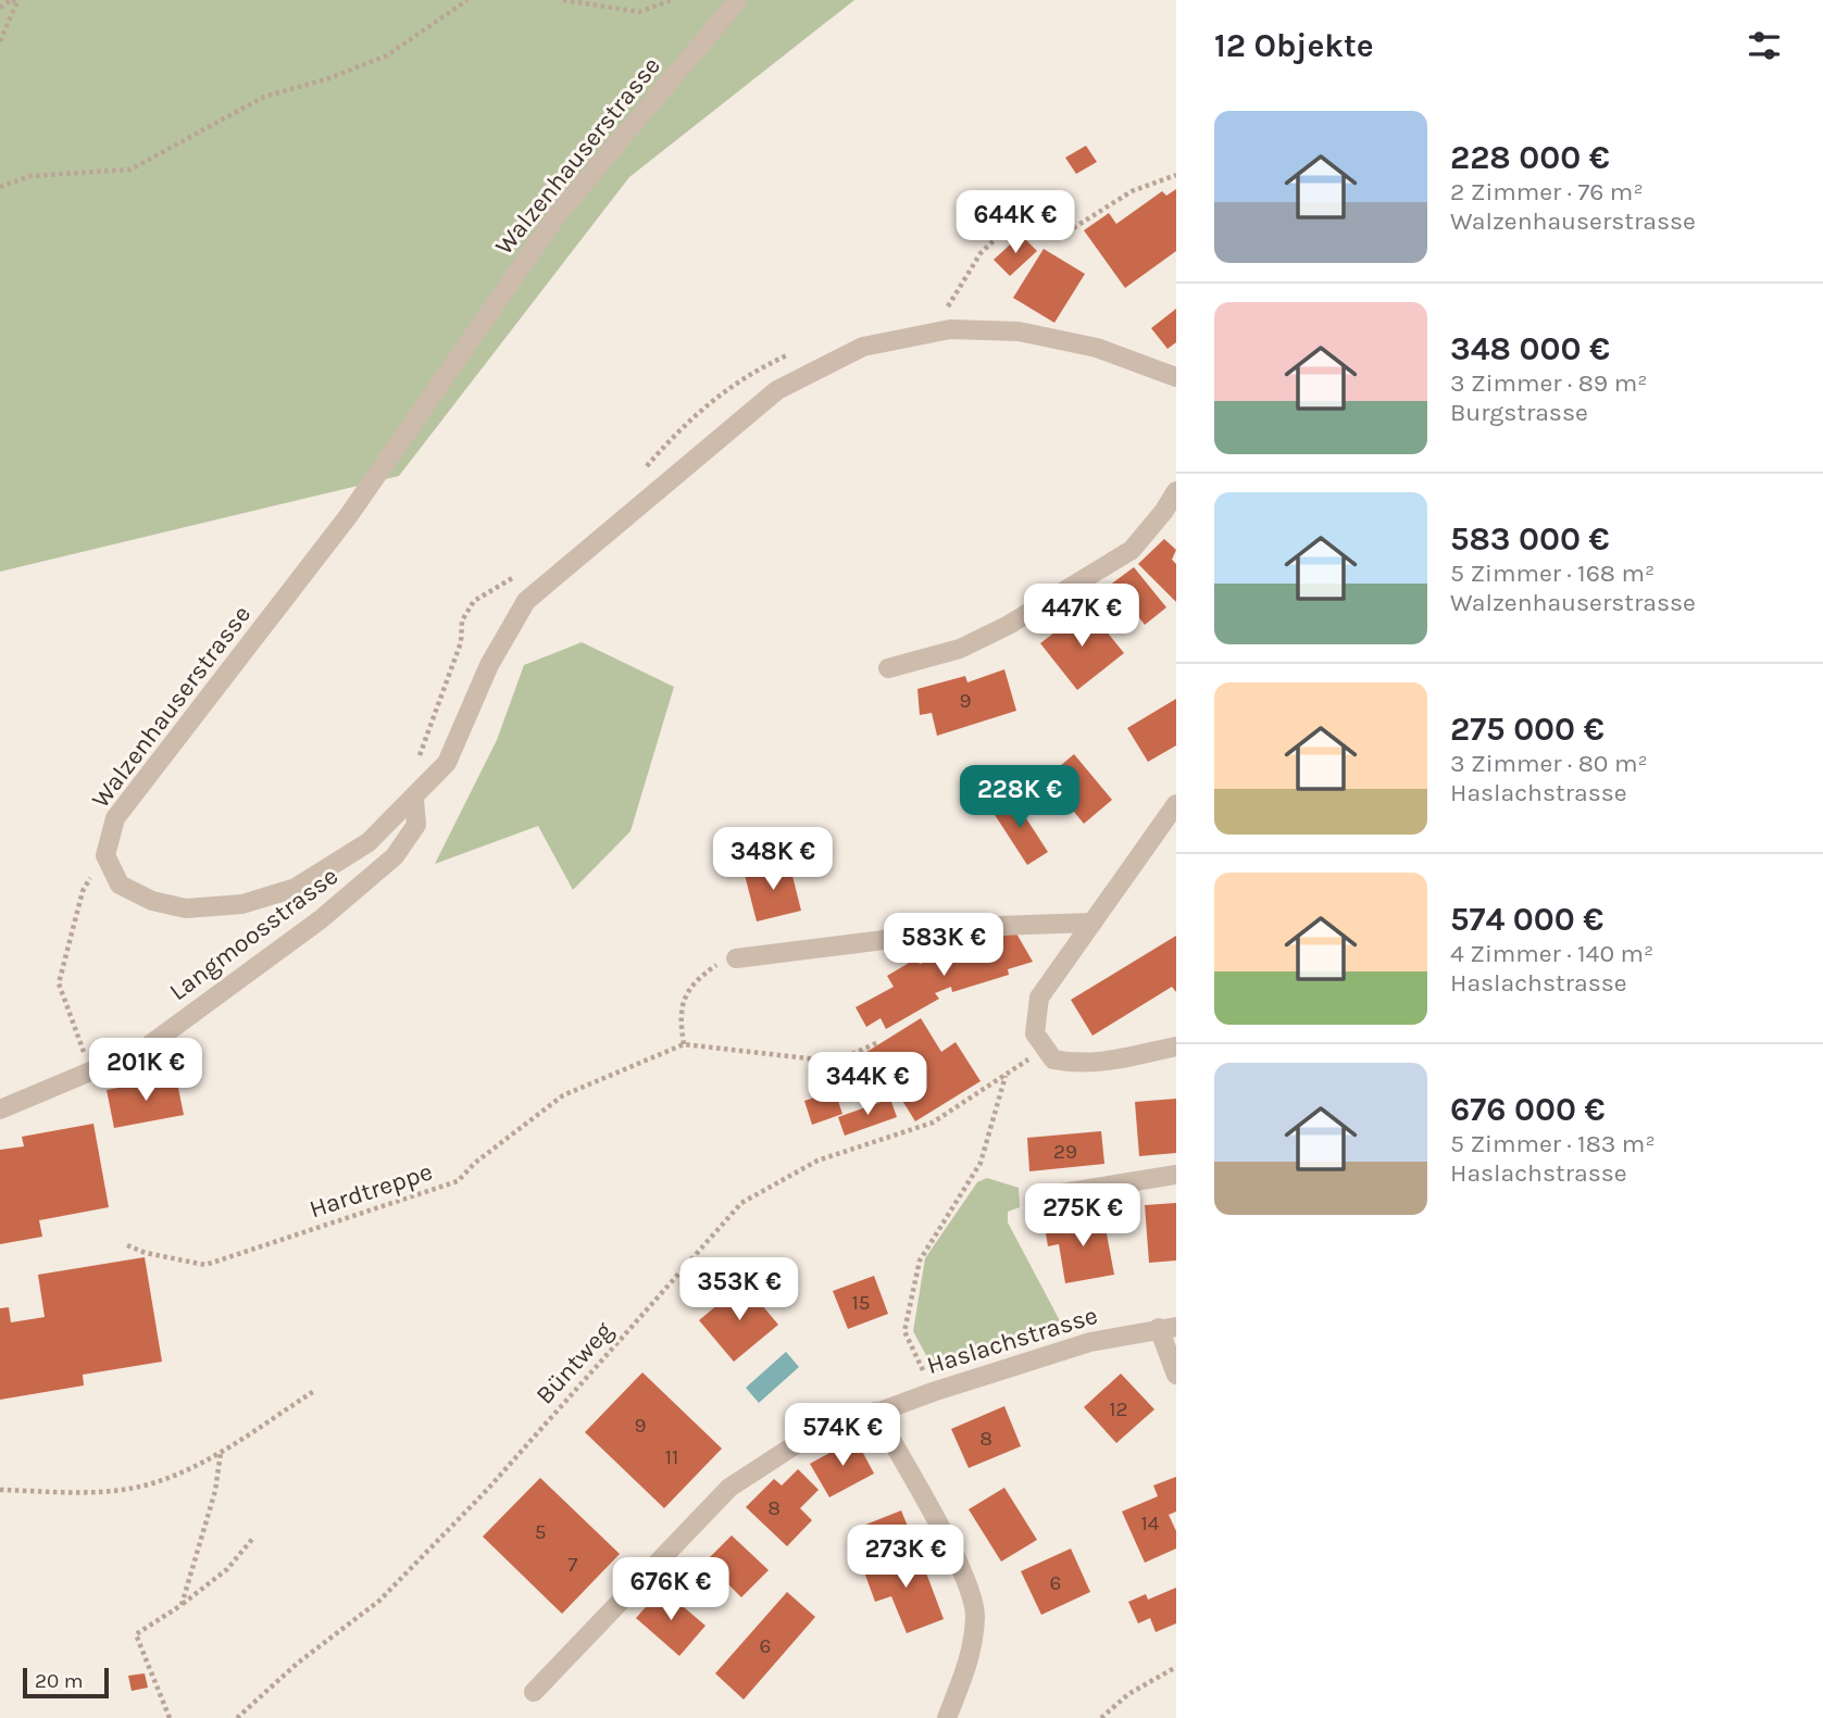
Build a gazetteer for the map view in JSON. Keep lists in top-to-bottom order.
{
  "streets": {
    "street": ["Walzenhauserstrasse", "Langmoosstrasse", "Haslachstrasse"],
    "path": ["Hardtreppe", "Büntweg"]
  },
  "crossings": [
    ["Haslachstrasse", "Büntweg"]
  ],
  "house_numbers": [
    "9",
    "29",
    "15",
    "12",
    "9",
    "8",
    "11",
    "8",
    "14",
    "5",
    "7",
    "6",
    "6"
  ],
  "scale_bar": "20 m",
  "page": {
    "heading": "12 Objekte",
    "list": [
      {
        "name": "228 000 €",
        "note": "2 Zimmer · 76 m² · Walzenhauserstrasse"
      },
      {
        "name": "348 000 €",
        "note": "3 Zimmer · 89 m² · Burgstrasse"
      },
      {
        "name": "583 000 €",
        "note": "5 Zimmer · 168 m² · Walzenhauserstrasse"
      },
      {
        "name": "275 000 €",
        "note": "3 Zimmer · 80 m² · Haslachstrasse"
      },
      {
        "name": "574 000 €",
        "note": "4 Zimmer · 140 m² · Haslachstrasse"
      },
      {
        "name": "676 000 €",
        "note": "5 Zimmer · 183 m² · Haslachstrasse"
      }
    ],
    "price": [
      "644K €",
      "447K €",
      "228K €",
      "348K €",
      "583K €",
      "201K €",
      "344K €",
      "275K €",
      "353K €",
      "574K €",
      "273K €",
      "676K €"
    ],
    "scale": "20 m"
  }
}
